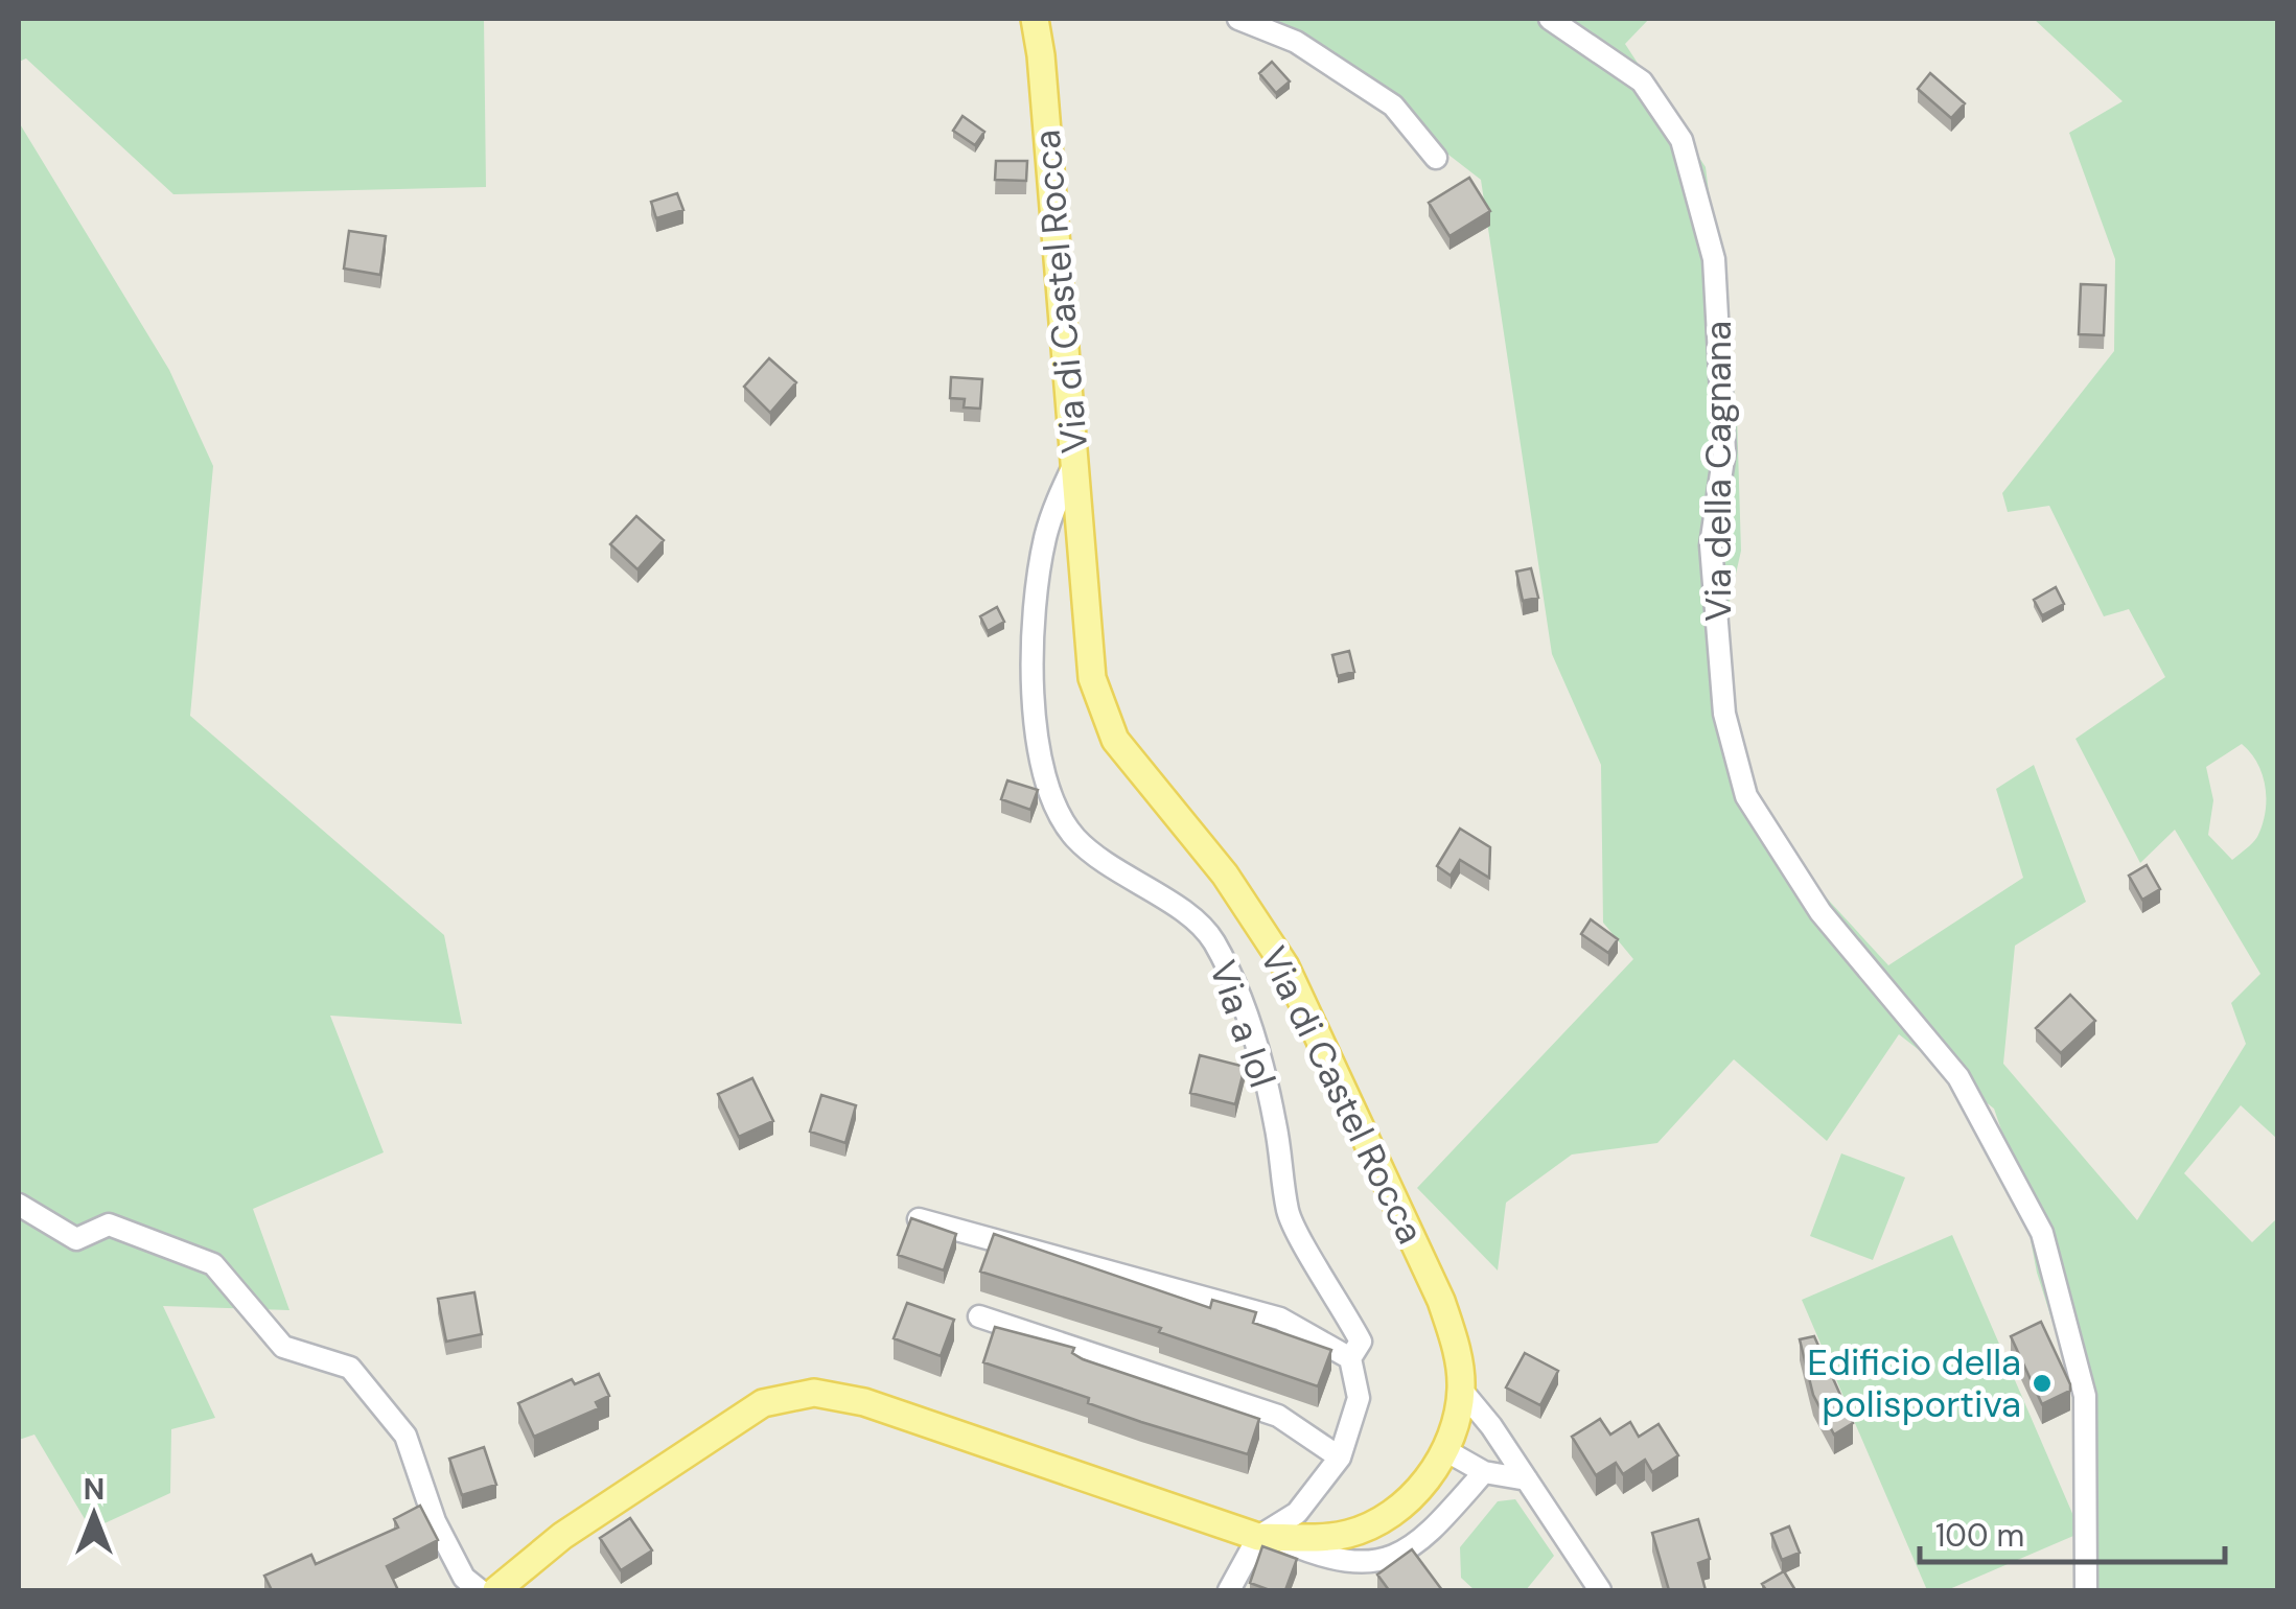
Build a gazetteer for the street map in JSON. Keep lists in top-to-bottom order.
{
  "streets": {
    "main road": ["Via di Castel Rocca"],
    "street": ["Via della Cagnana", "Via a Iol"]
  },
  "crossings": [
    ["Via di Castel Rocca", "Via a Iol"]
  ],
  "places": ["Edificio della polisportiva"],
  "scale_bar": "100 m",
  "north": "top"
}
